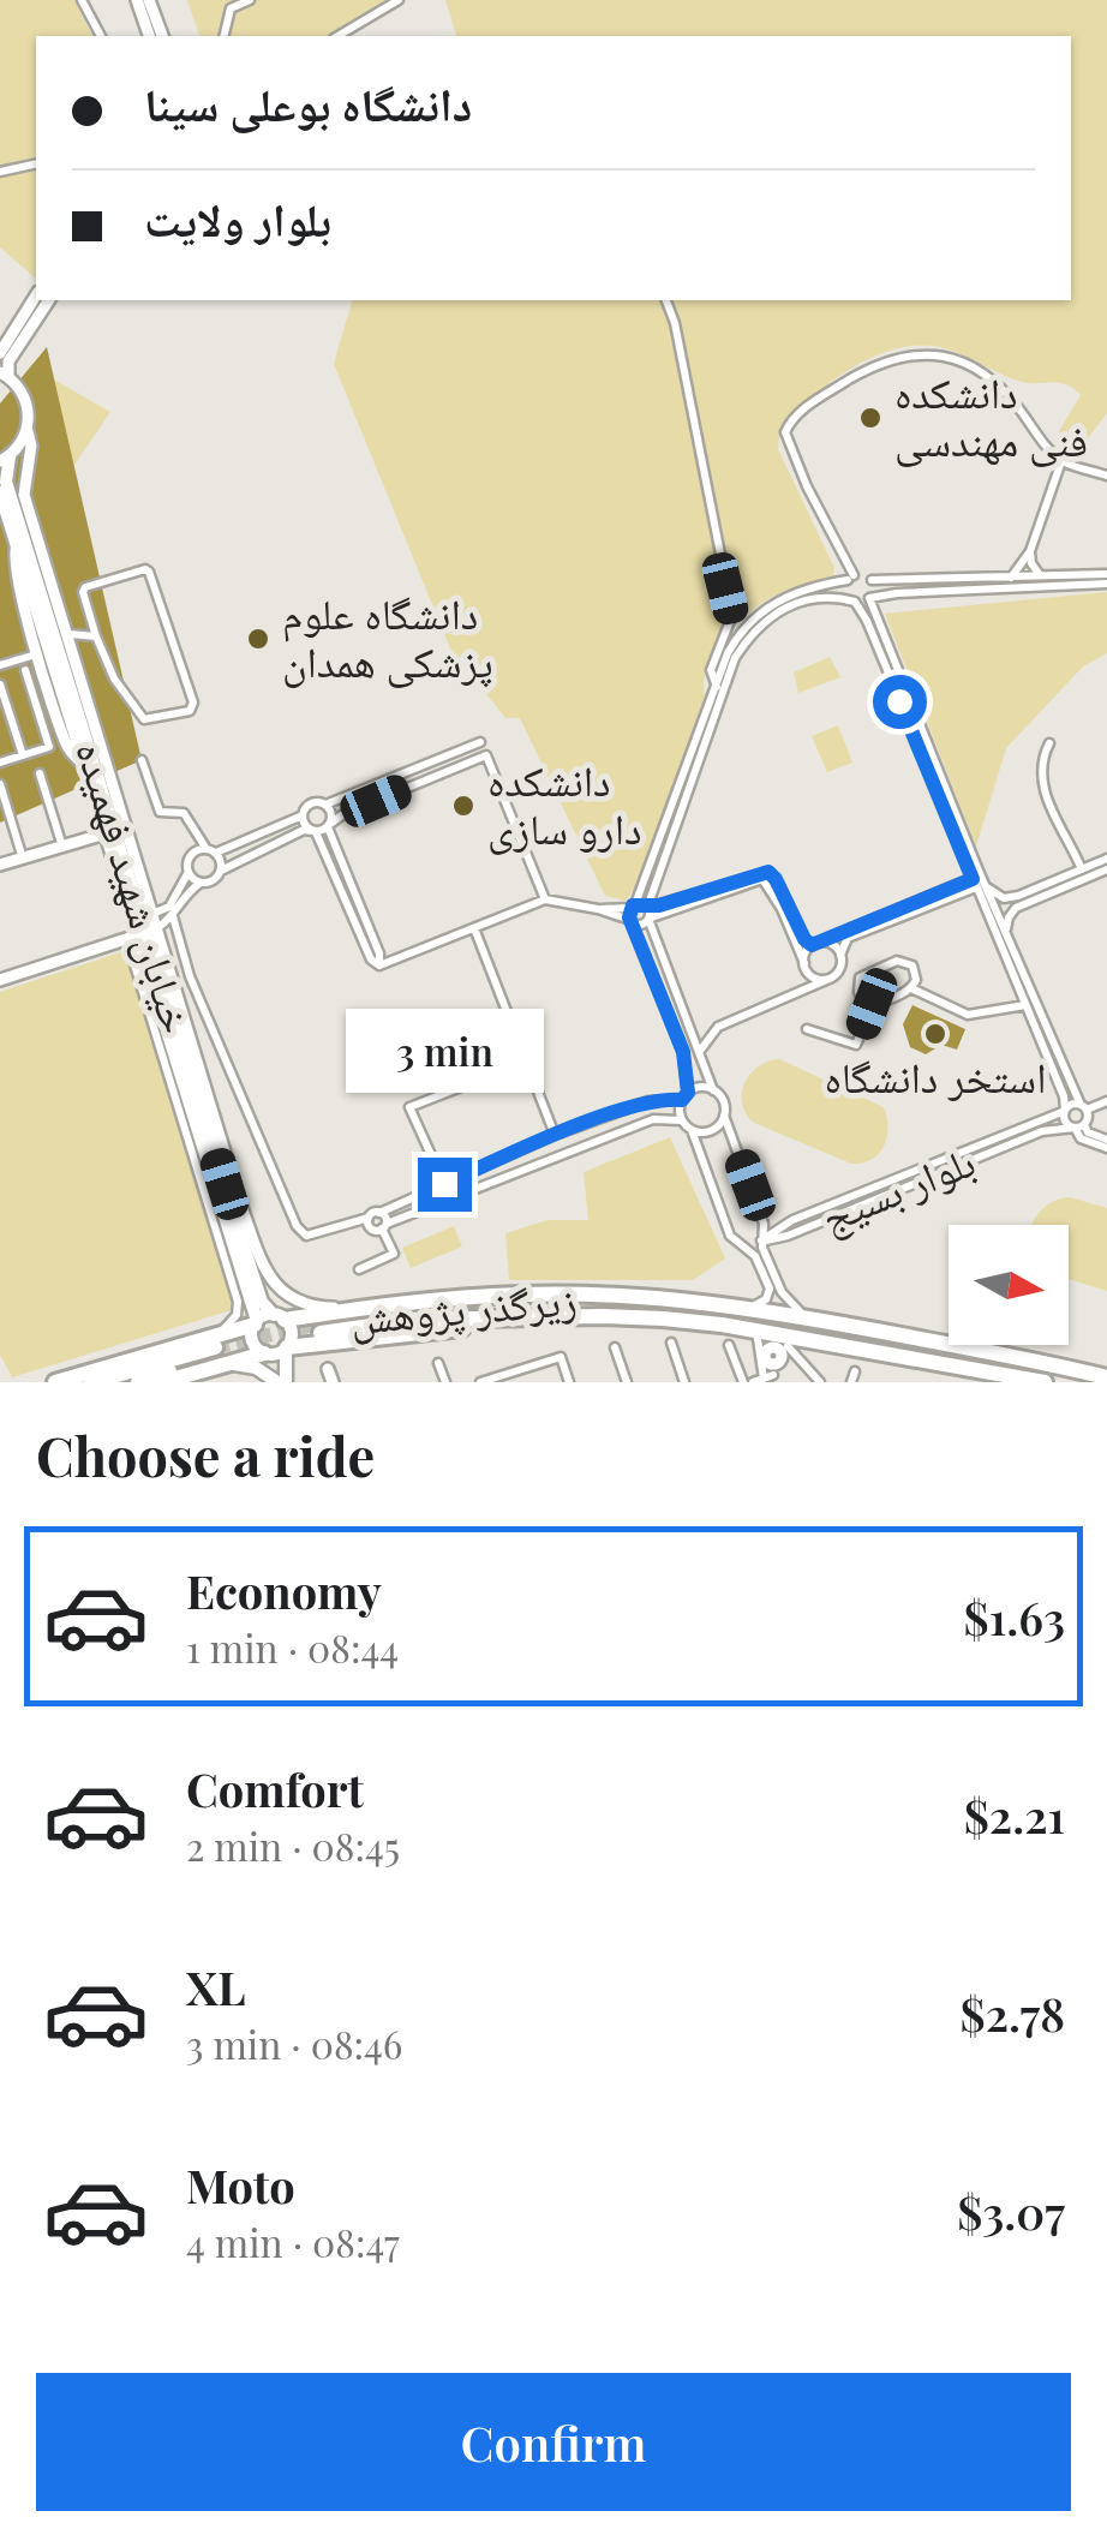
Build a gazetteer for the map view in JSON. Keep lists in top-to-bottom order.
{
  "streets": {
    "highway": ["زیرگذر پژوهش"],
    "main road": ["خیابان شهید فهمیده"],
    "street": ["بلوار بسیج"]
  },
  "places": [
    "دانشکده فنی مهندسی",
    "دانشگاه علوم پزشکی همدان",
    "دانشکده دارو سازی",
    "استخر دانشگاه"
  ],
  "north": "right",
  "page": {
    "banner": ["دانشگاه بوعلی سینا", "بلوار ولایت"],
    "bubble": "3 min",
    "heading": "Choose a ride",
    "list": [
      {
        "name": "Economy",
        "note": "1 min · 08:44",
        "value": "$1.63"
      },
      {
        "name": "Comfort",
        "note": "2 min · 08:45",
        "value": "$2.21"
      },
      {
        "name": "XL",
        "note": "3 min · 08:46",
        "value": "$2.78"
      },
      {
        "name": "Moto",
        "note": "4 min · 08:47",
        "value": "$3.07"
      }
    ],
    "buttons": "Confirm"
  }
}
